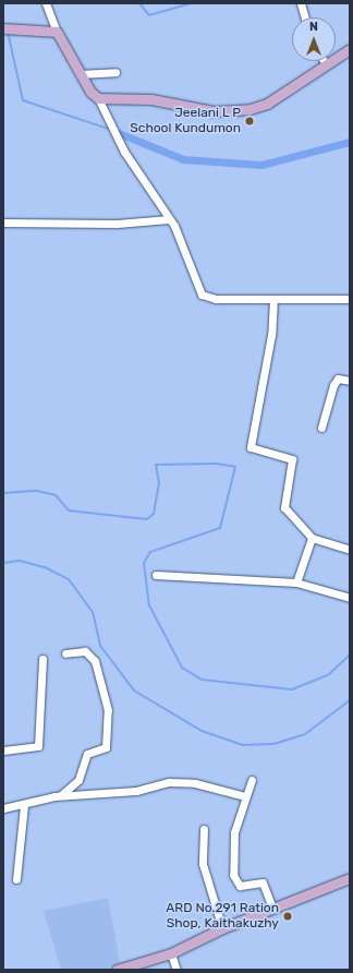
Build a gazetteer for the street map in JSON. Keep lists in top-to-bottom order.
{
  "places": ["Jeelani L P School Kundumon", "ARD No.291 Ration Shop, Kaithakuzhy"],
  "north": "top"
}
